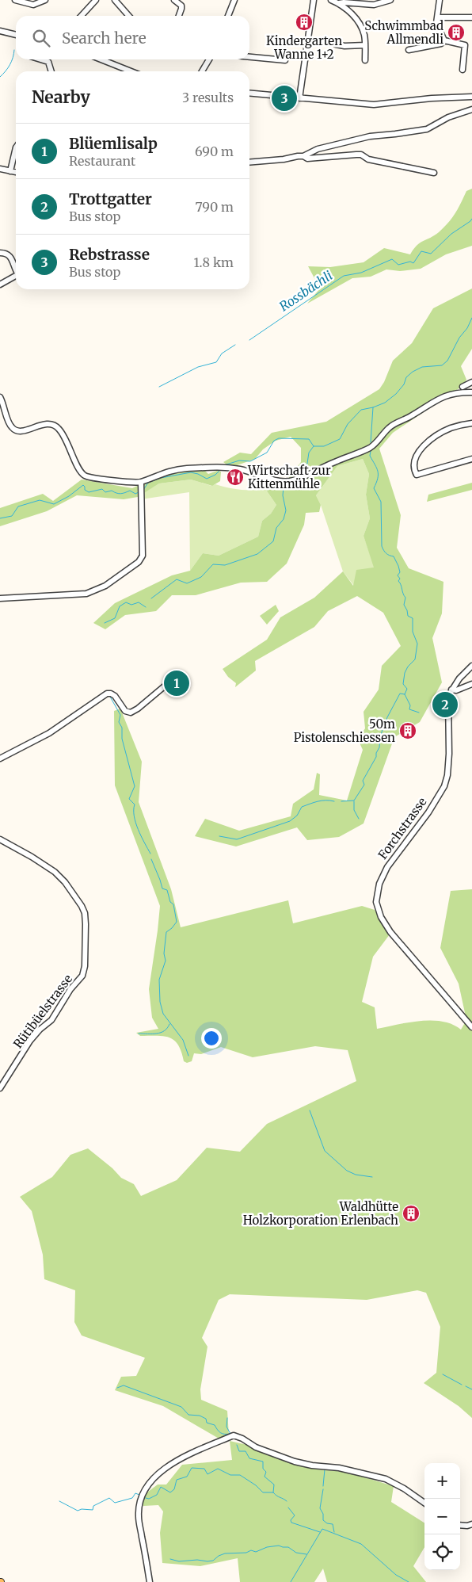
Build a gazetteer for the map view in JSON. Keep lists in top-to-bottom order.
{
  "streets": {
    "street": ["Forchstrasse", "Rütibüelstrasse"]
  },
  "water": ["Rossbächli"],
  "places": {
    "building": [
      "Kindergarten Wanne 1+2",
      "Schwimmbad Allmendli",
      "50m Pistolenschiessen",
      "Waldhütte Holzkorporation Erlenbach"
    ],
    "restaurant": ["Wirtschaft zur Kittenmühle"]
  },
  "page": {
    "search": "Search here",
    "heading": ["Nearby", "3 results"],
    "pins": ["3", "1", "2"],
    "list": [
      {
        "mark": "1",
        "name": "Blüemlisalp",
        "note": "Restaurant",
        "value": "690 m"
      },
      {
        "mark": "2",
        "name": "Trottgatter",
        "note": "Bus stop",
        "value": "790 m"
      },
      {
        "mark": "3",
        "name": "Rebstrasse",
        "note": "Bus stop",
        "value": "1.8 km"
      }
    ],
    "map_buttons": ["+", "−"]
  }
}
